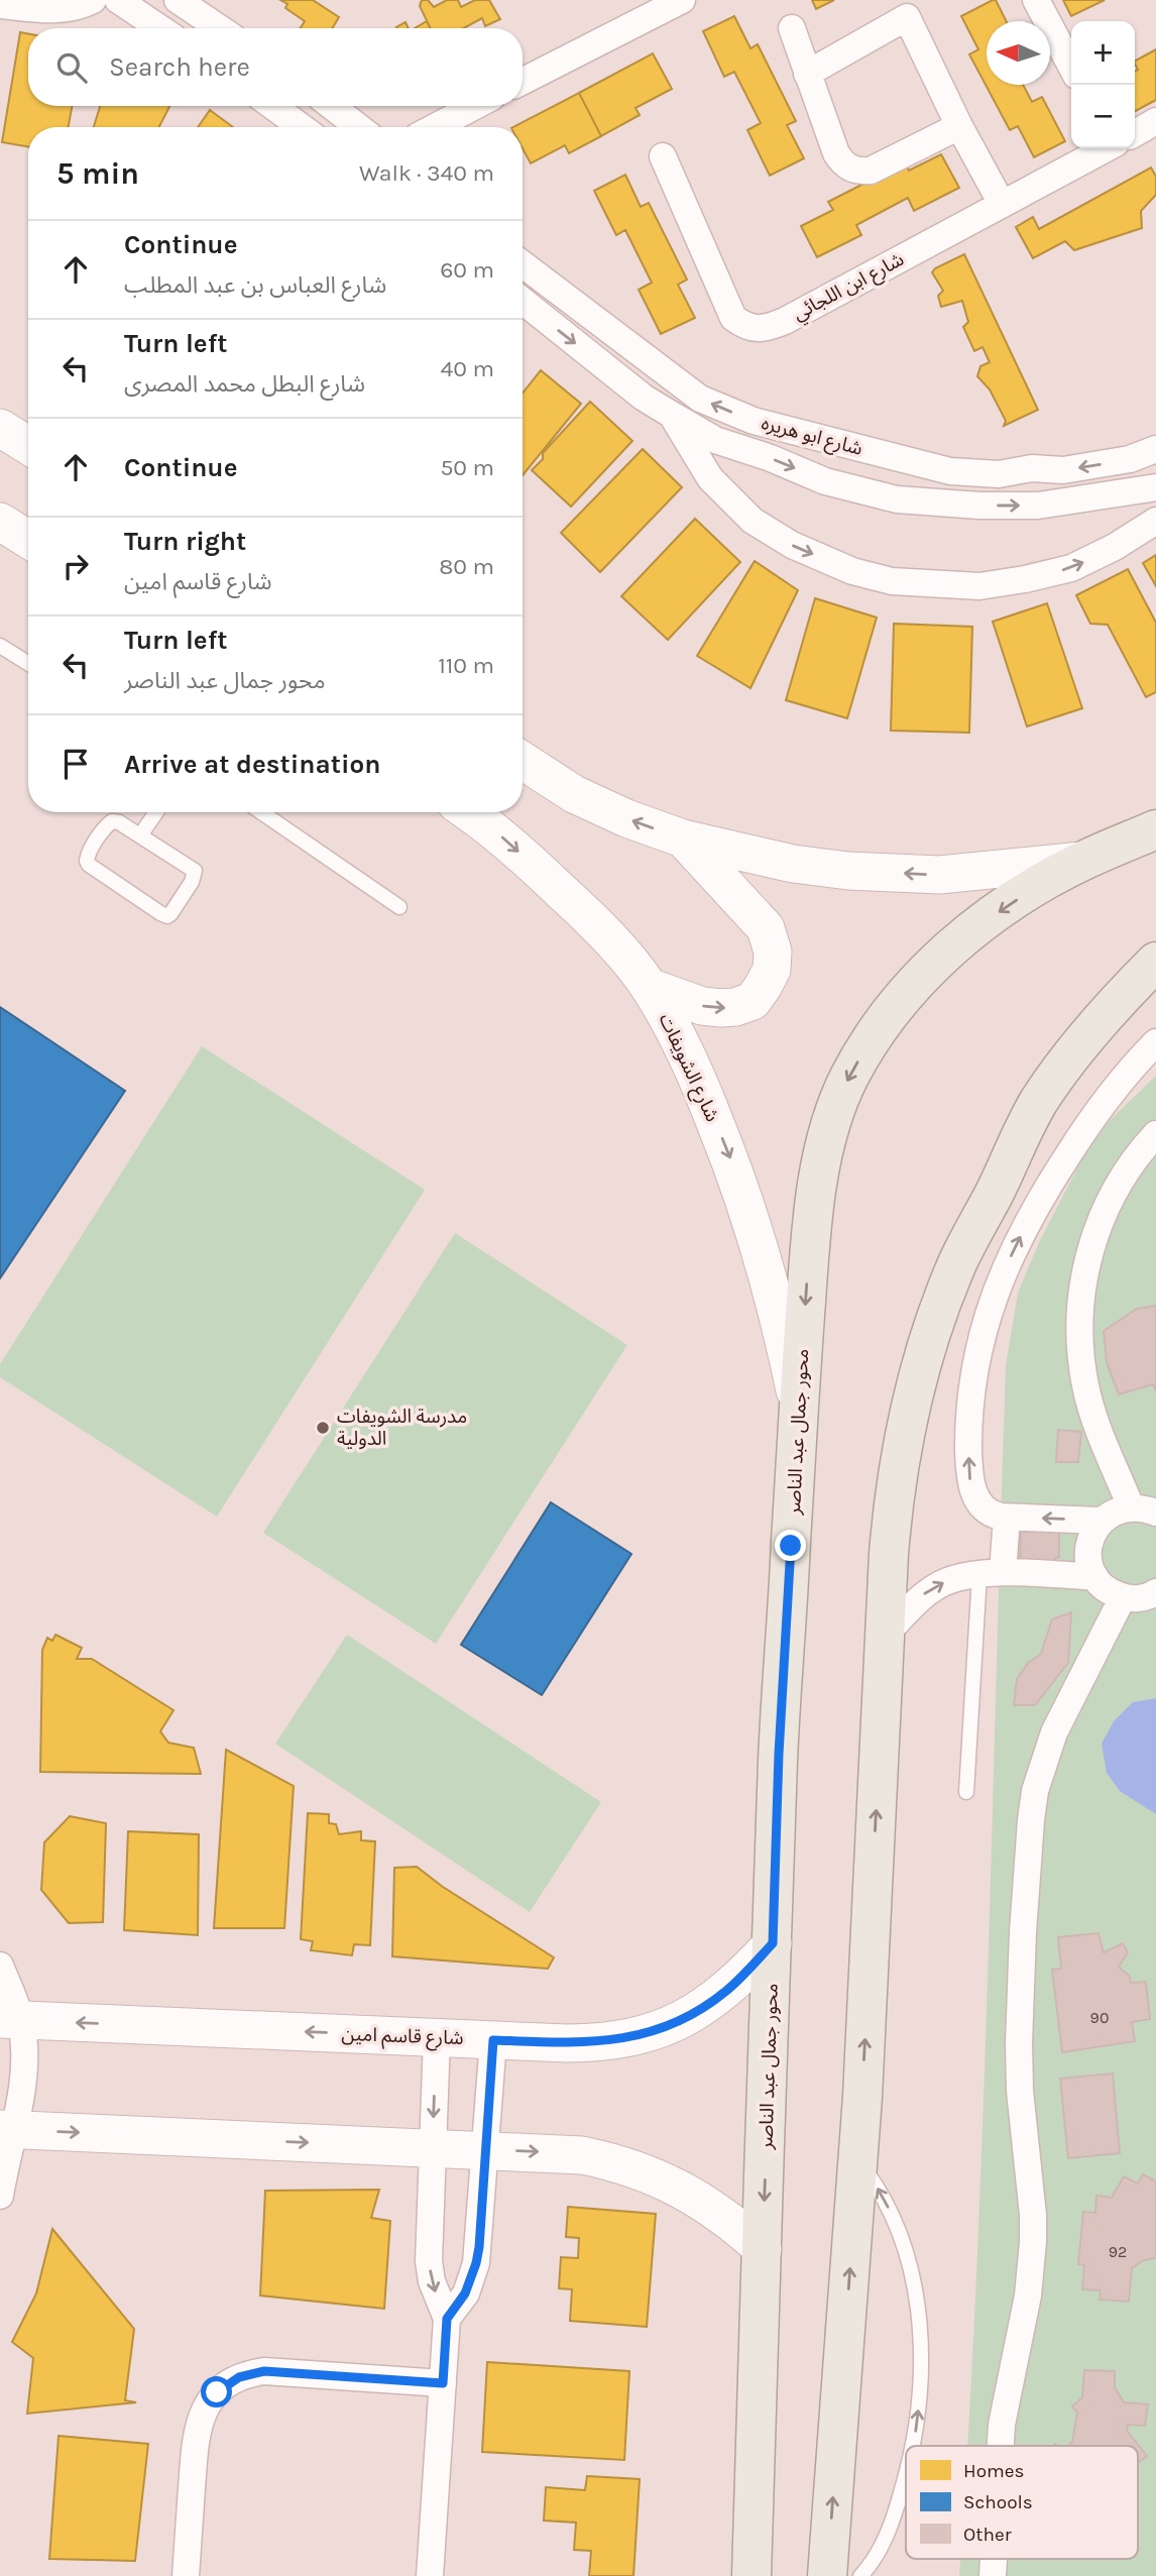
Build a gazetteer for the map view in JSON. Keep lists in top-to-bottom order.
{
  "streets": {
    "main road": ["شارع الشويفات", "محور جمال عبد الناصر", "شارع قاسم امين"],
    "street": ["شارع ابن اللجائي", "شارع ابو هريره"]
  },
  "crossings": [
    ["شارع الشويفات", "محور جمال عبد الناصر"],
    ["محور جمال عبد الناصر", "شارع قاسم امين"]
  ],
  "one_way": ["شارع الشويفات"],
  "places": ["مدرسة الشويفات الدولية"],
  "house_numbers": ["90", "92"],
  "legend": ["Homes", "Schools", "Other"],
  "north": "left",
  "page": {
    "map_buttons": ["+", "−"],
    "search": "Search here",
    "heading": ["5 min", "Walk · 340 m"],
    "list": [
      ["Continue", "شارع العباس بن عبد المطلب", "60 m"],
      ["Turn left", "شارع البطل محمد المصرى", "40 m"],
      ["Continue", "50 m"],
      ["Turn right", "شارع قاسم امين", "80 m"],
      ["Turn left", "محور جمال عبد الناصر", "110 m"],
      "Arrive at destination"
    ]
  }
}
